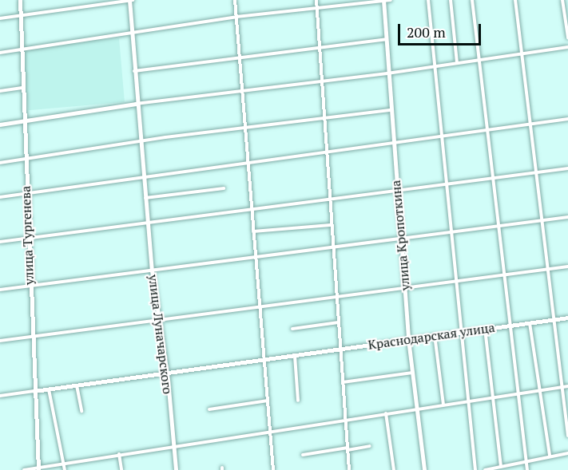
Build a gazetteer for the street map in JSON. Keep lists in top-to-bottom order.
{
  "streets": {
    "main road": [
      "улица Тургенева",
      "улица Кропоткина",
      "улица Луначарского",
      "Краснодарская улица"
    ]
  },
  "crossings": [
    ["улица Тургенева", "Краснодарская улица"],
    ["улица Кропоткина", "Краснодарская улица"],
    ["улица Луначарского", "Краснодарская улица"]
  ],
  "scale_bar": "200 m"
}
